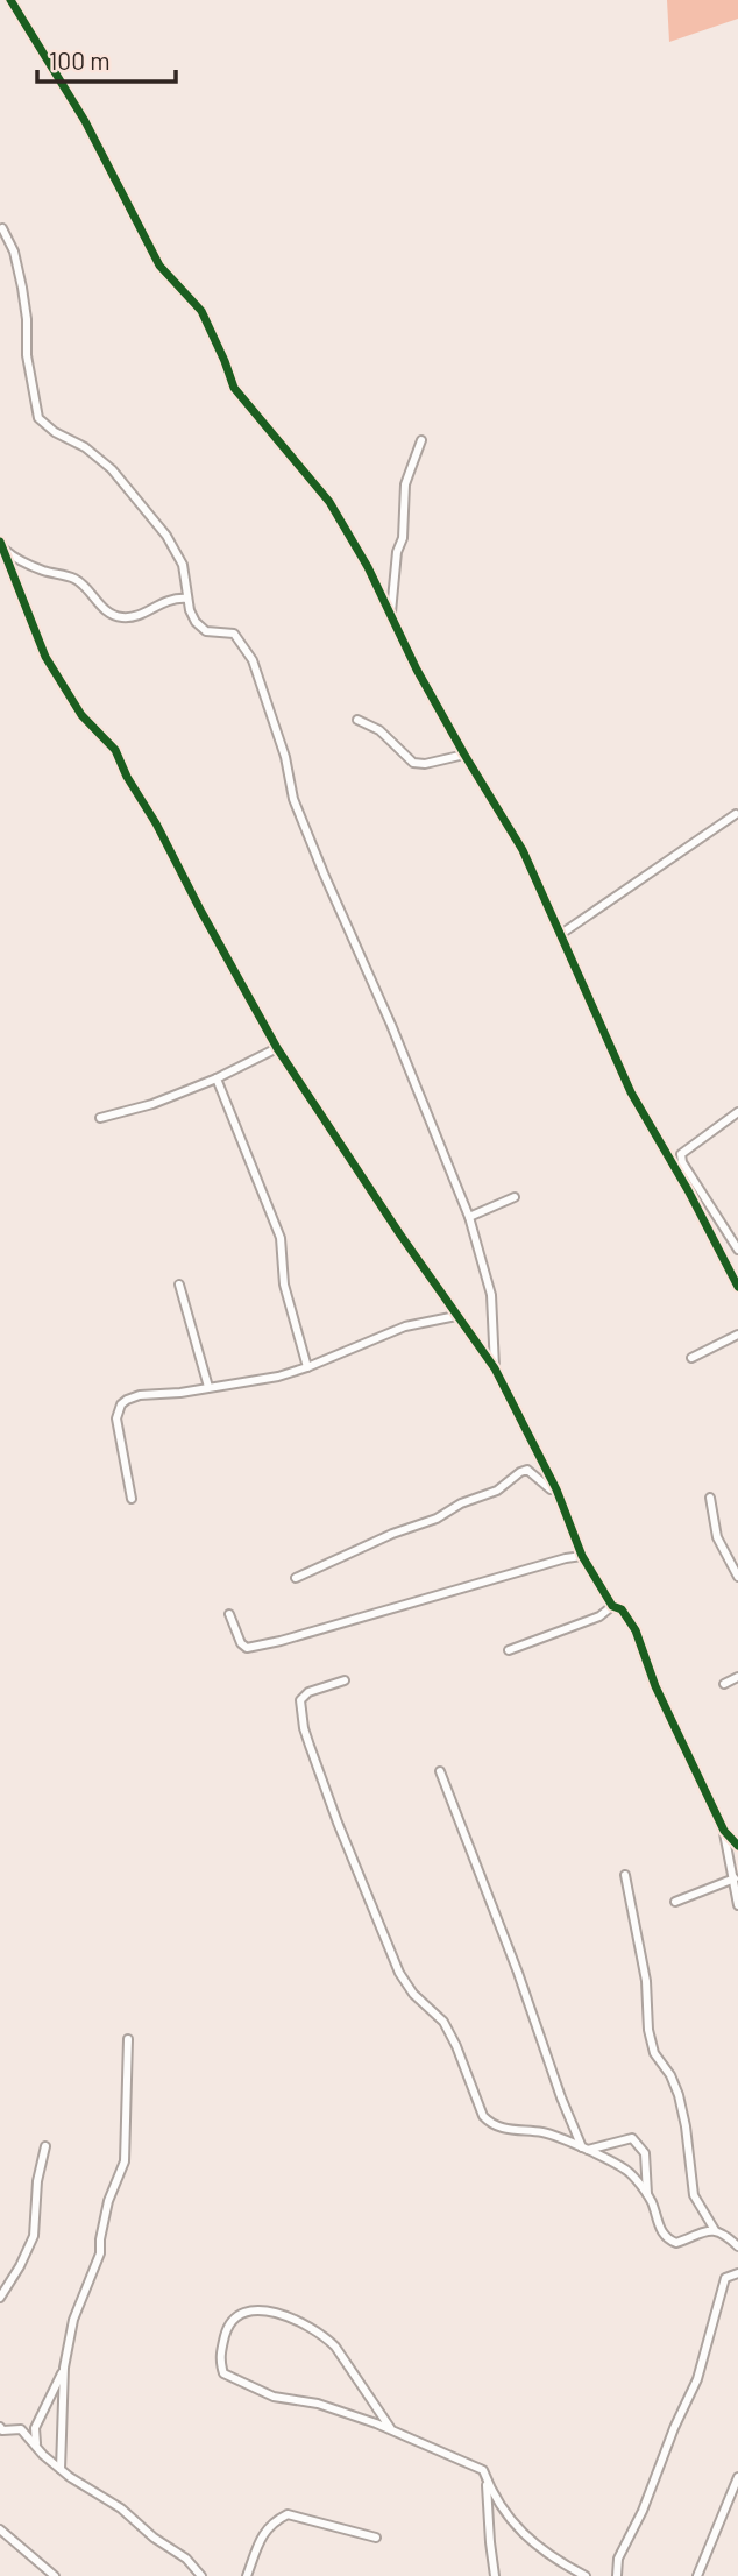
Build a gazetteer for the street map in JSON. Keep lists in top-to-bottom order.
{
  "scale_bar": "100 m"
}
